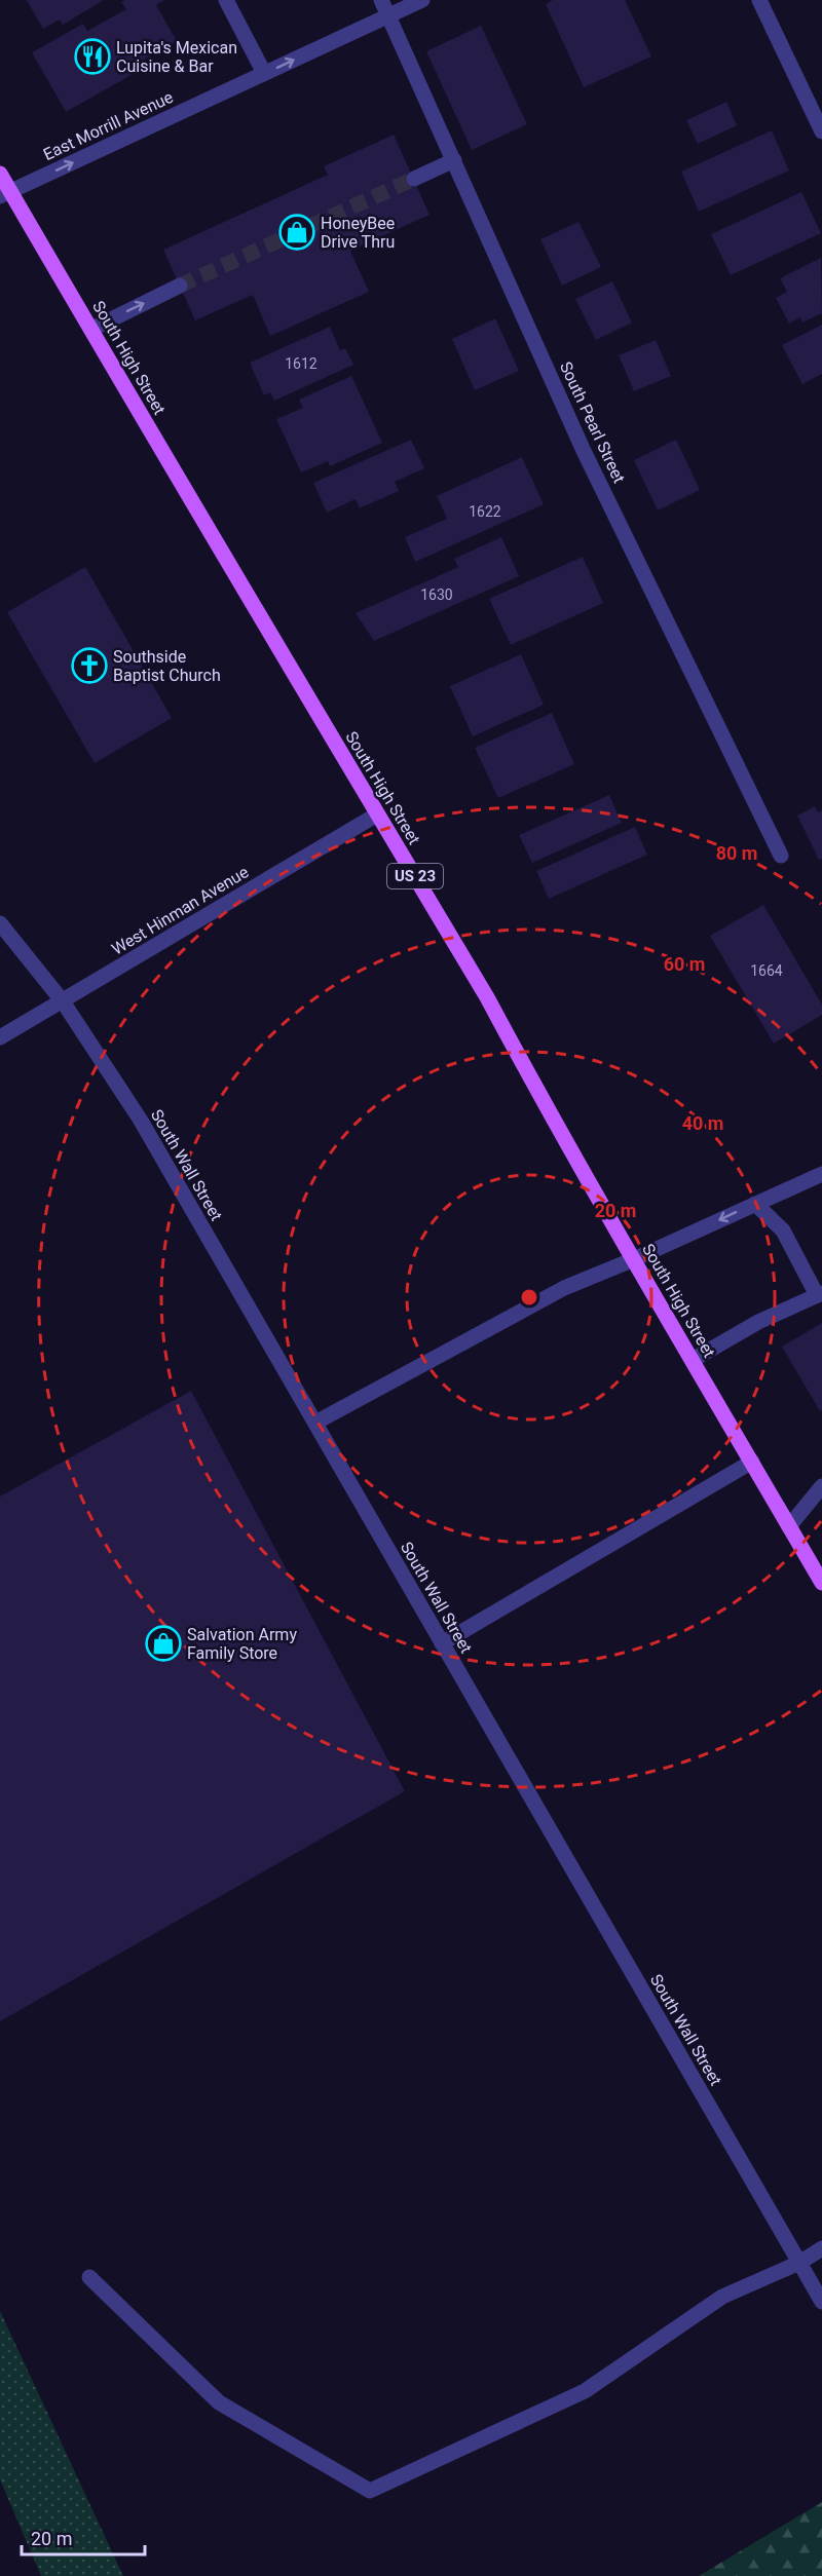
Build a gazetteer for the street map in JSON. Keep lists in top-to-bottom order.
{
  "streets": {
    "main road": ["South High Street", "US 23"],
    "street": [
      "East Morrill Avenue",
      "South Pearl Street",
      "West Hinman Avenue",
      "South Wall Street"
    ]
  },
  "crossings": [
    ["East Morrill Avenue", "South High Street"],
    ["East Morrill Avenue", "South Pearl Street"],
    ["South High Street", "West Hinman Avenue"],
    ["West Hinman Avenue", "South Wall Street"]
  ],
  "one_way": ["East Morrill Avenue"],
  "places": {
    "restaurant": ["Lupita's Mexican Cuisine & Bar"],
    "shop": ["HoneyBee Drive Thru", "Salvation Army Family Store"],
    "church": ["Southside Baptist Church"]
  },
  "house_numbers": [
    "1612",
    "1622",
    "1630",
    "1664"
  ],
  "scale_bar": "20 m",
  "rings": [
    "80 m",
    "60 m",
    "40 m",
    "20 m"
  ]
}
